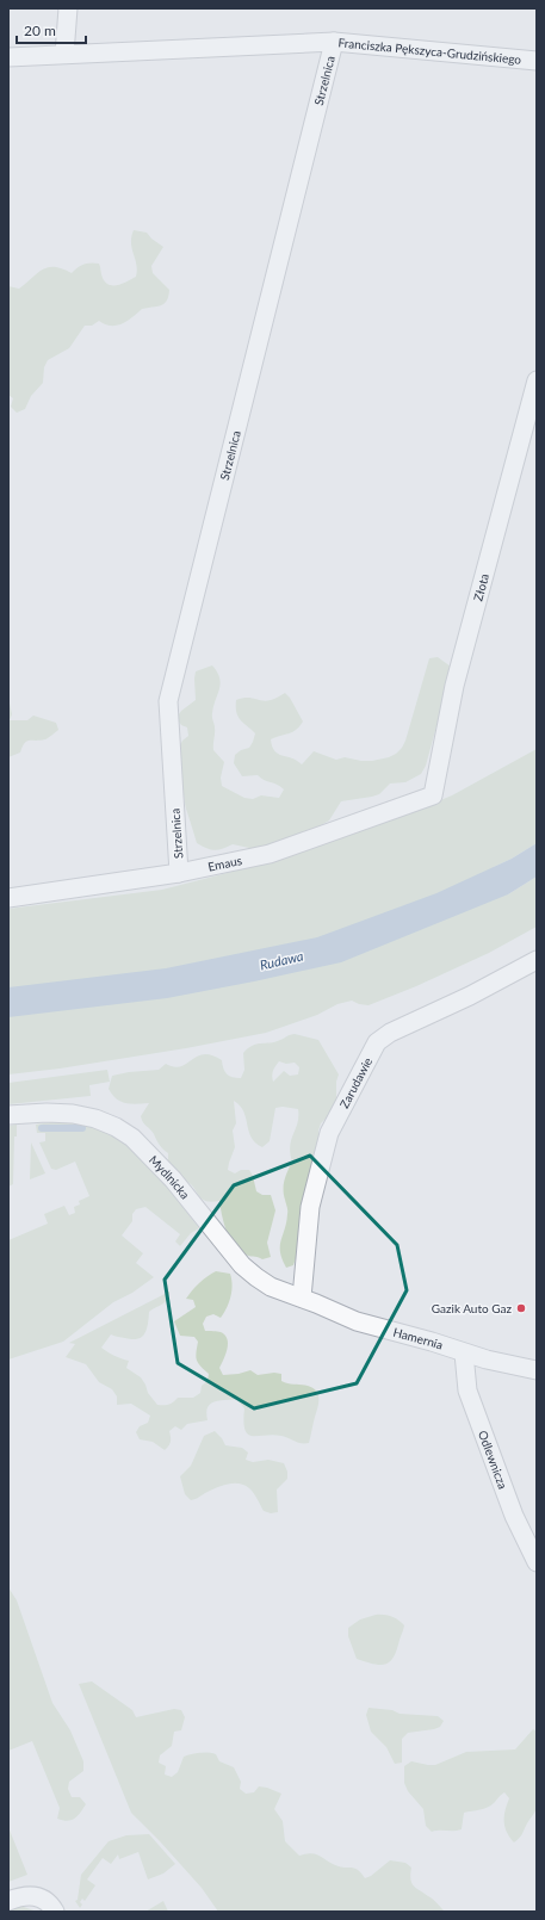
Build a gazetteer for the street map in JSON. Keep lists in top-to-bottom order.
{
  "streets": {
    "street": [
      "Franciszka Pększyca-Grudzińskiego",
      "Strzelnica",
      "Złota",
      "Emaus",
      "Zarudawie",
      "Mydlnicka",
      "Hamernia",
      "Odlewnicza"
    ]
  },
  "crossings": [
    ["Franciszka Pększyca-Grudzińskiego", "Strzelnica"],
    ["Strzelnica", "Emaus"],
    ["Złota", "Emaus"],
    ["Zarudawie", "Mydlnicka"],
    ["Zarudawie", "Hamernia"],
    ["Mydlnicka", "Hamernia"],
    ["Hamernia", "Odlewnicza"]
  ],
  "water": ["Rudawa"],
  "places": ["Gazik Auto Gaz"],
  "scale_bar": "20 m"
}
